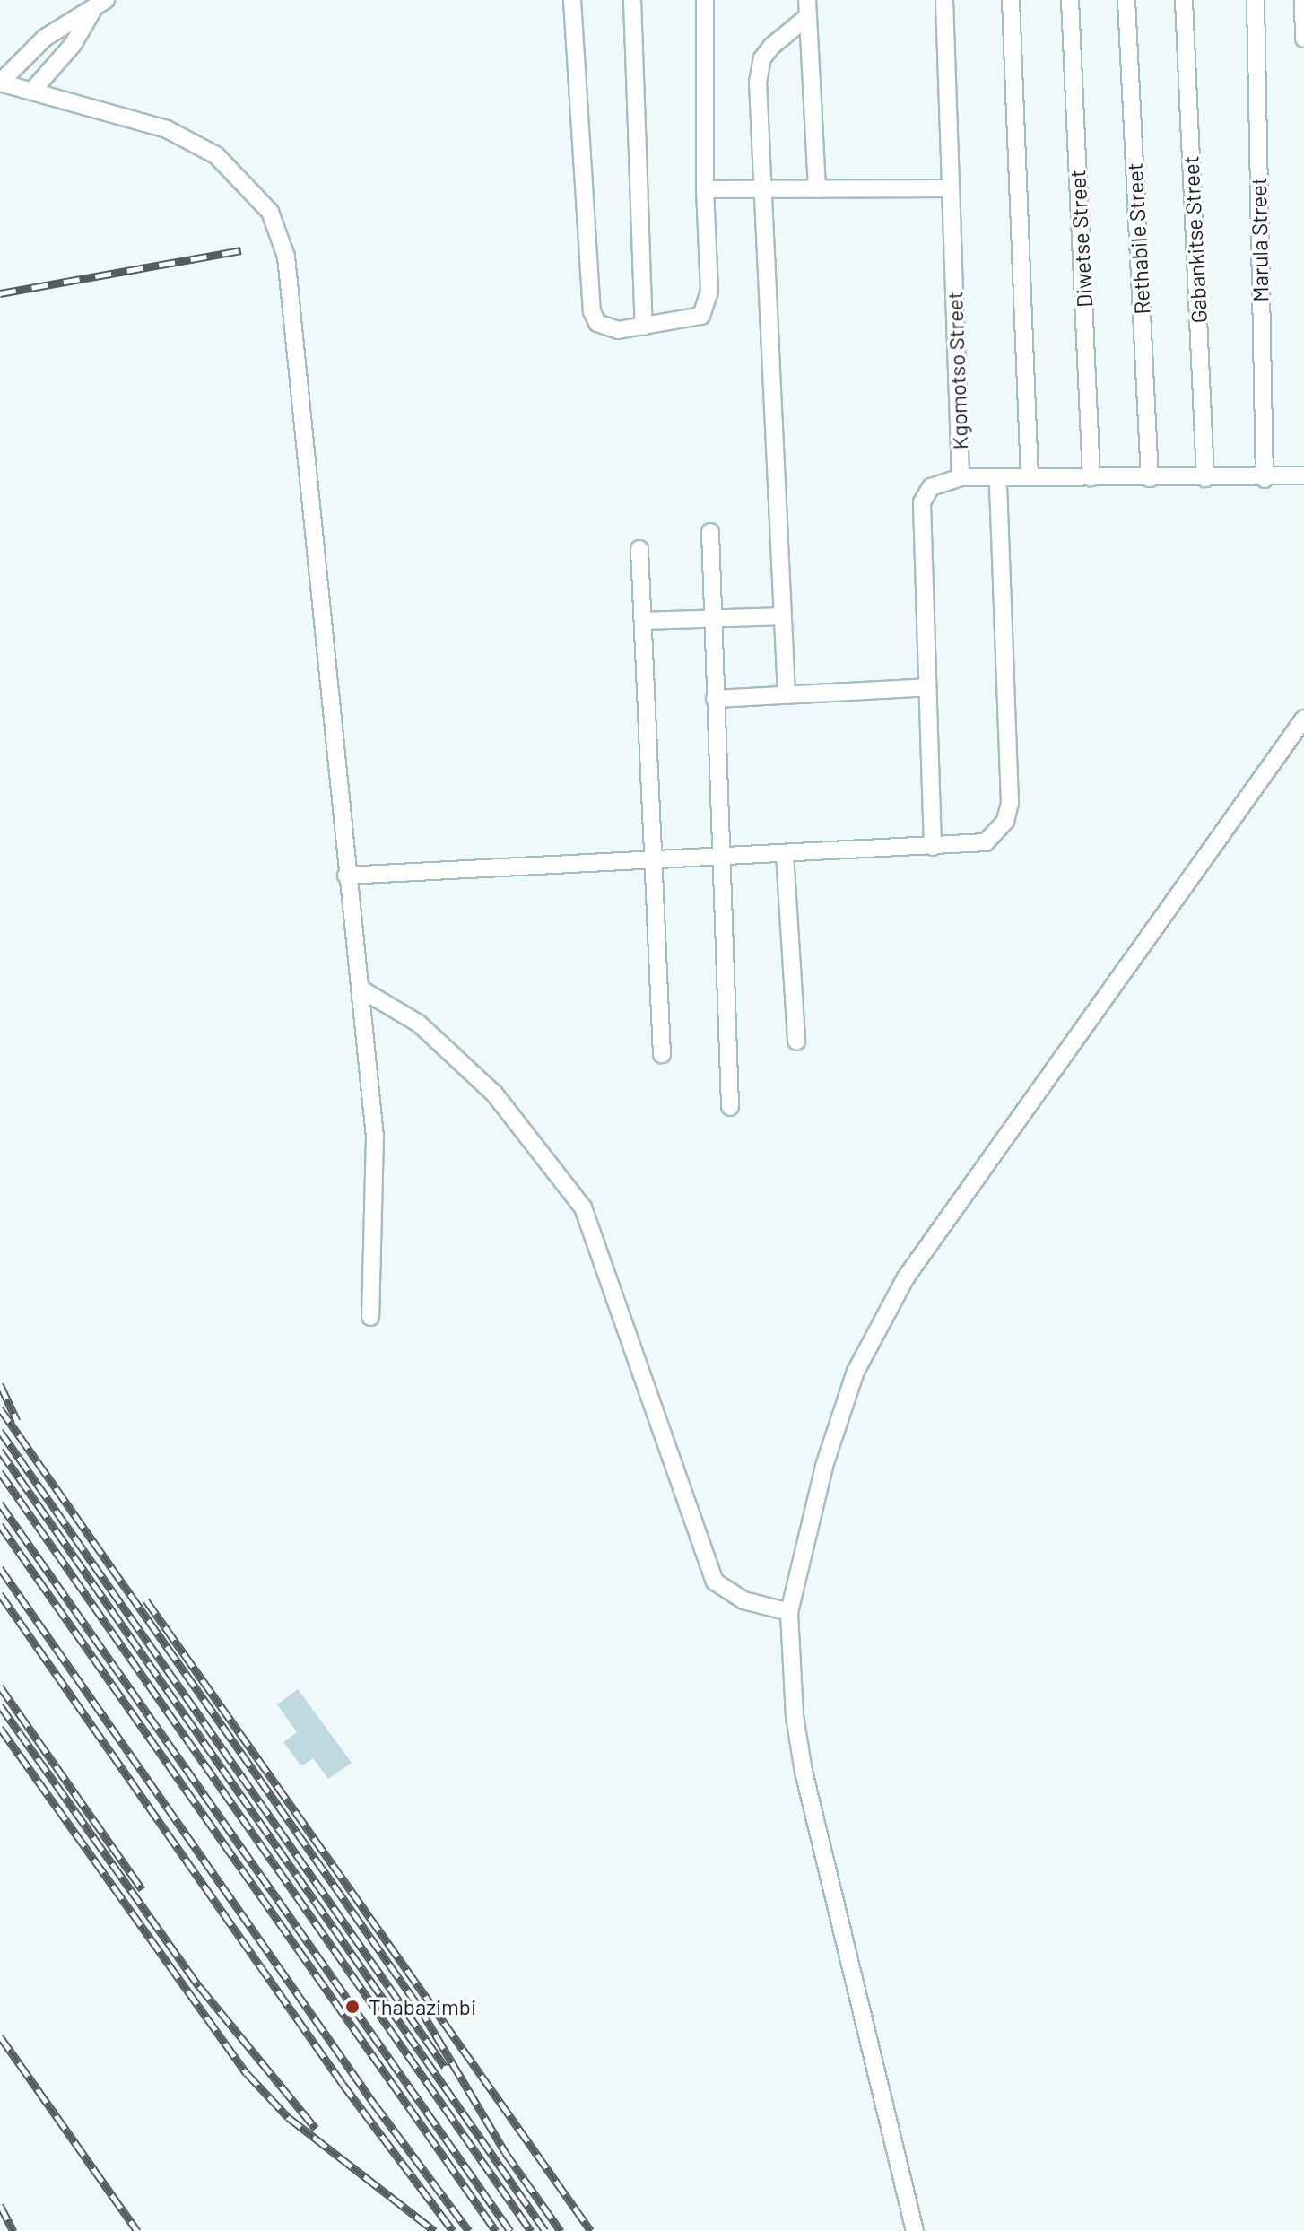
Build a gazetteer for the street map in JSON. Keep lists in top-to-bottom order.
{
  "streets": {
    "street": [
      "Diwetse Street",
      "Rethabile Street",
      "Gabankitse Street",
      "Marula Street",
      "Kgomotso Street"
    ]
  },
  "places": ["Thabazimbi"]
}
